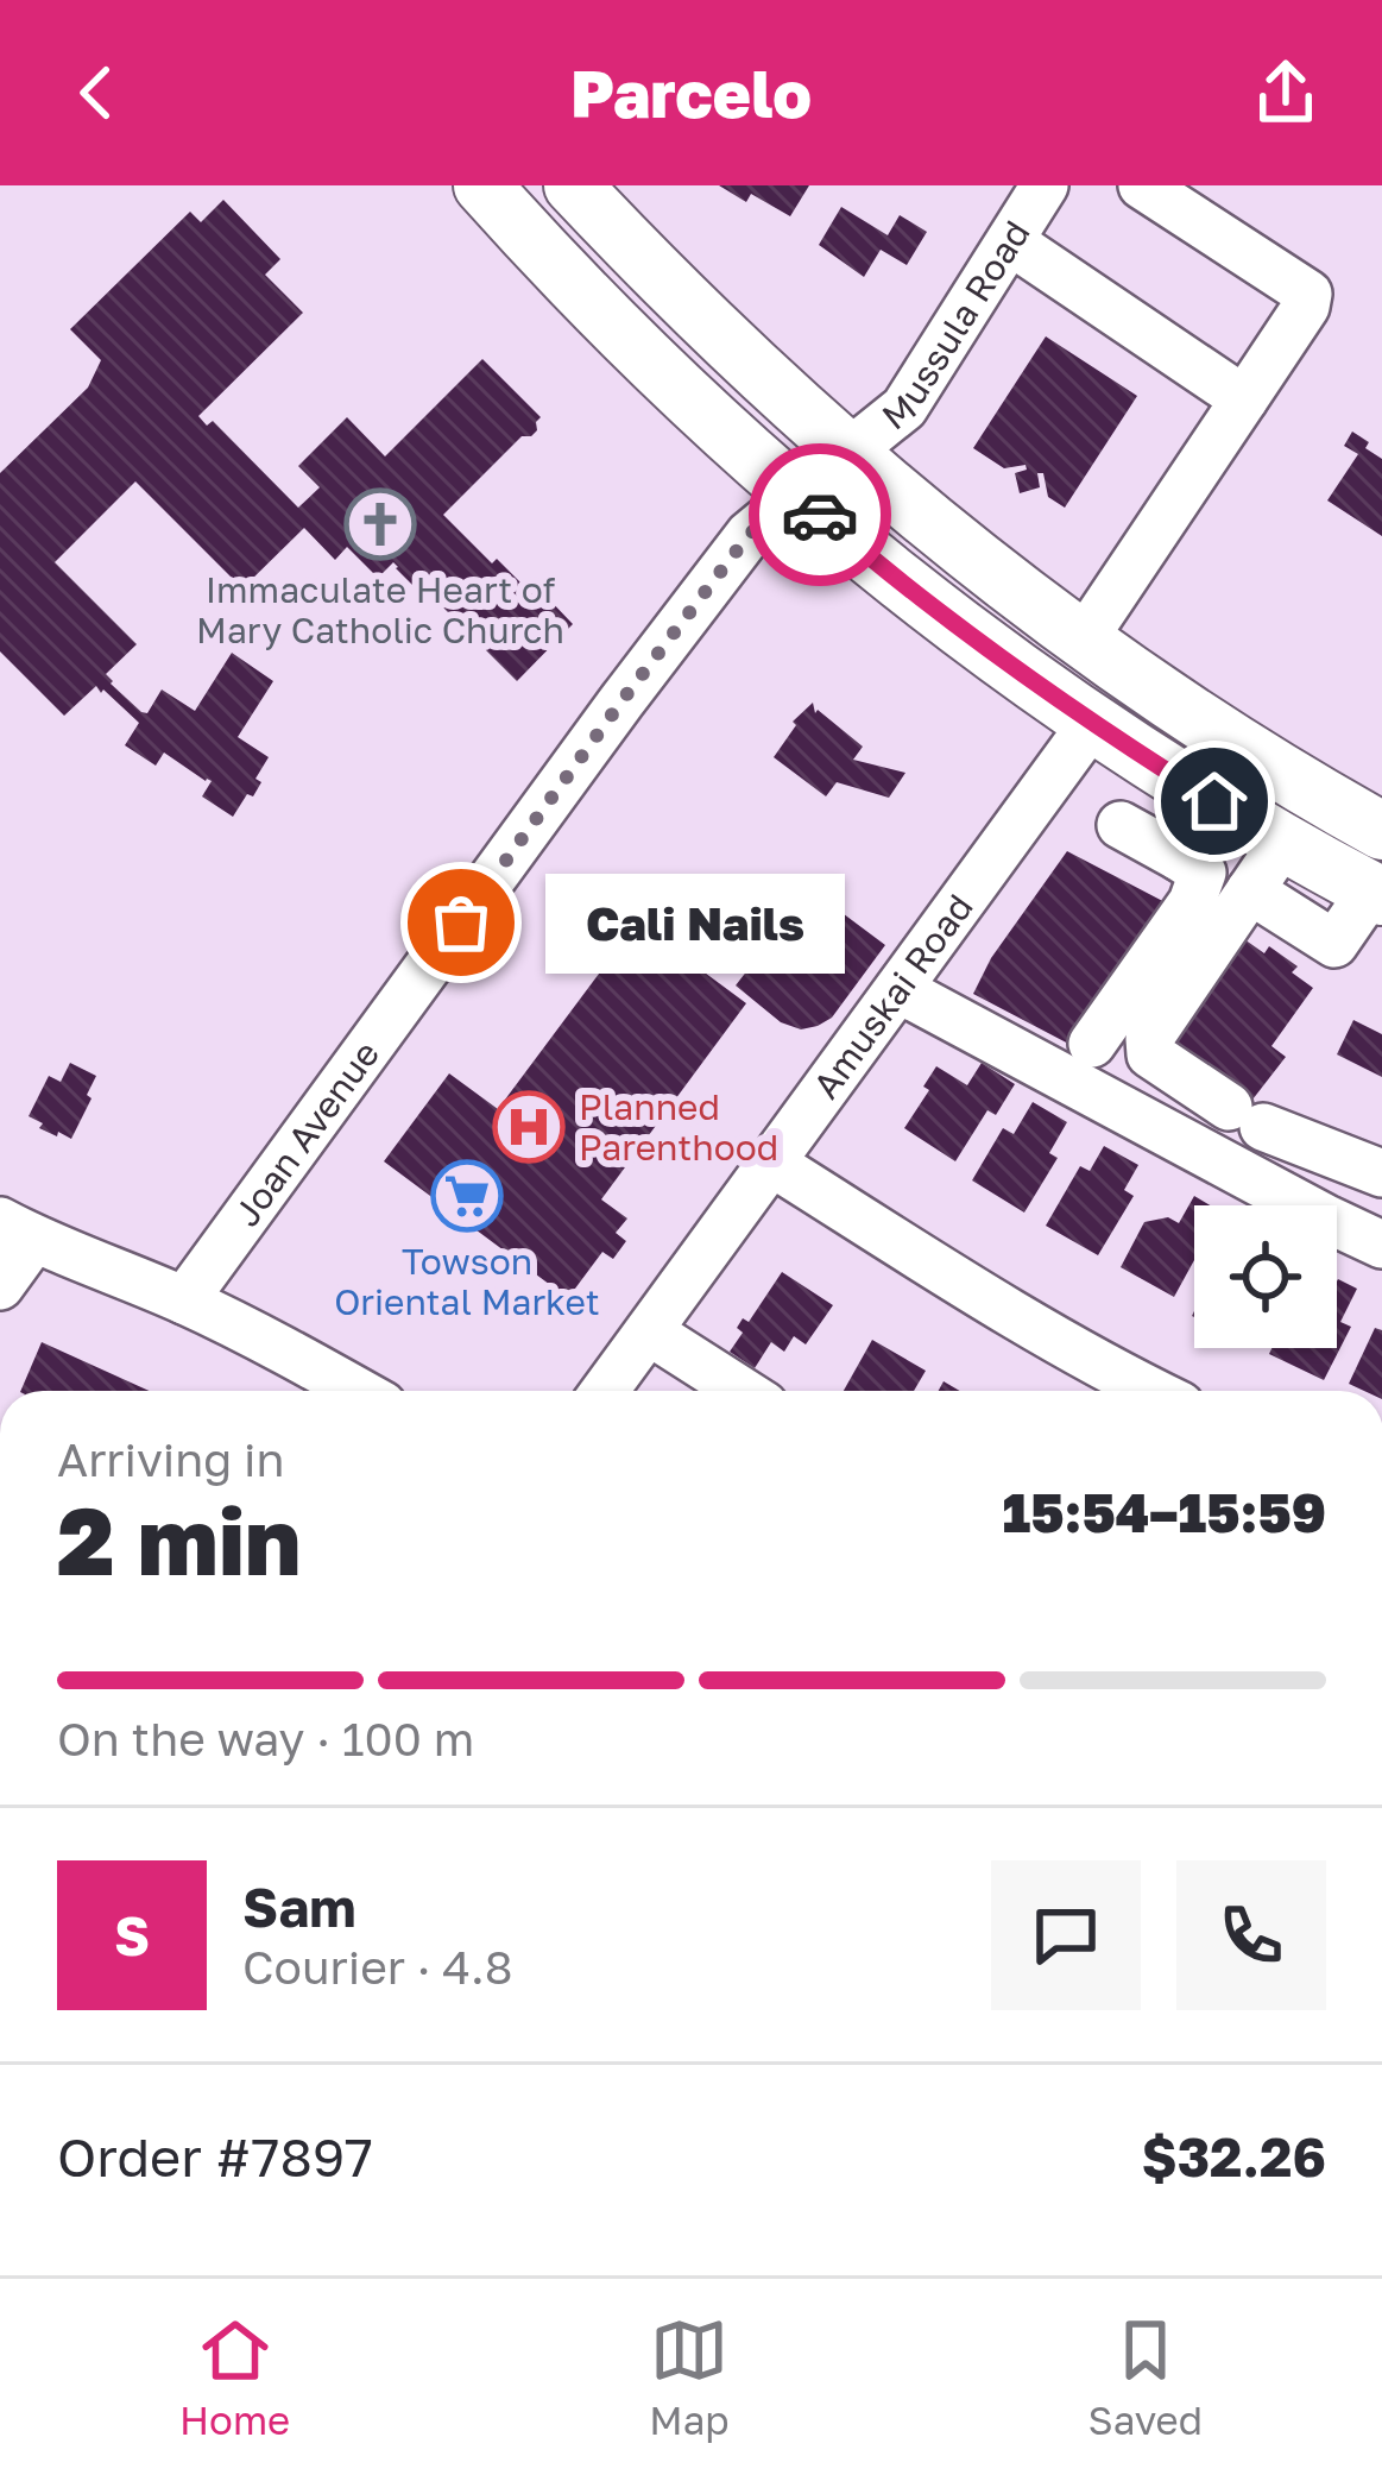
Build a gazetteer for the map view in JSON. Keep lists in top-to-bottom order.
{
  "streets": {
    "street": ["Mussula Road", "Amuskai Road", "Joan Avenue"]
  },
  "places": {
    "church": ["Immaculate Heart of Mary Catholic Church"],
    "other": ["Cali Nails"],
    "hospital": ["Planned Parenthood"],
    "supermarket": ["Towson Oriental Market"]
  },
  "page": {
    "header": "Parcelo",
    "bubble": "Cali Nails",
    "heading": ["2 min", "Arriving in", "15:54–15:59"],
    "panel": [
      "Sam",
      "Courier · 4.8",
      "Order #7897",
      "$32.26"
    ],
    "bar": "On the way · 100 m",
    "round": "S",
    "tabs": ["Home", "Map", "Saved"]
  }
}
